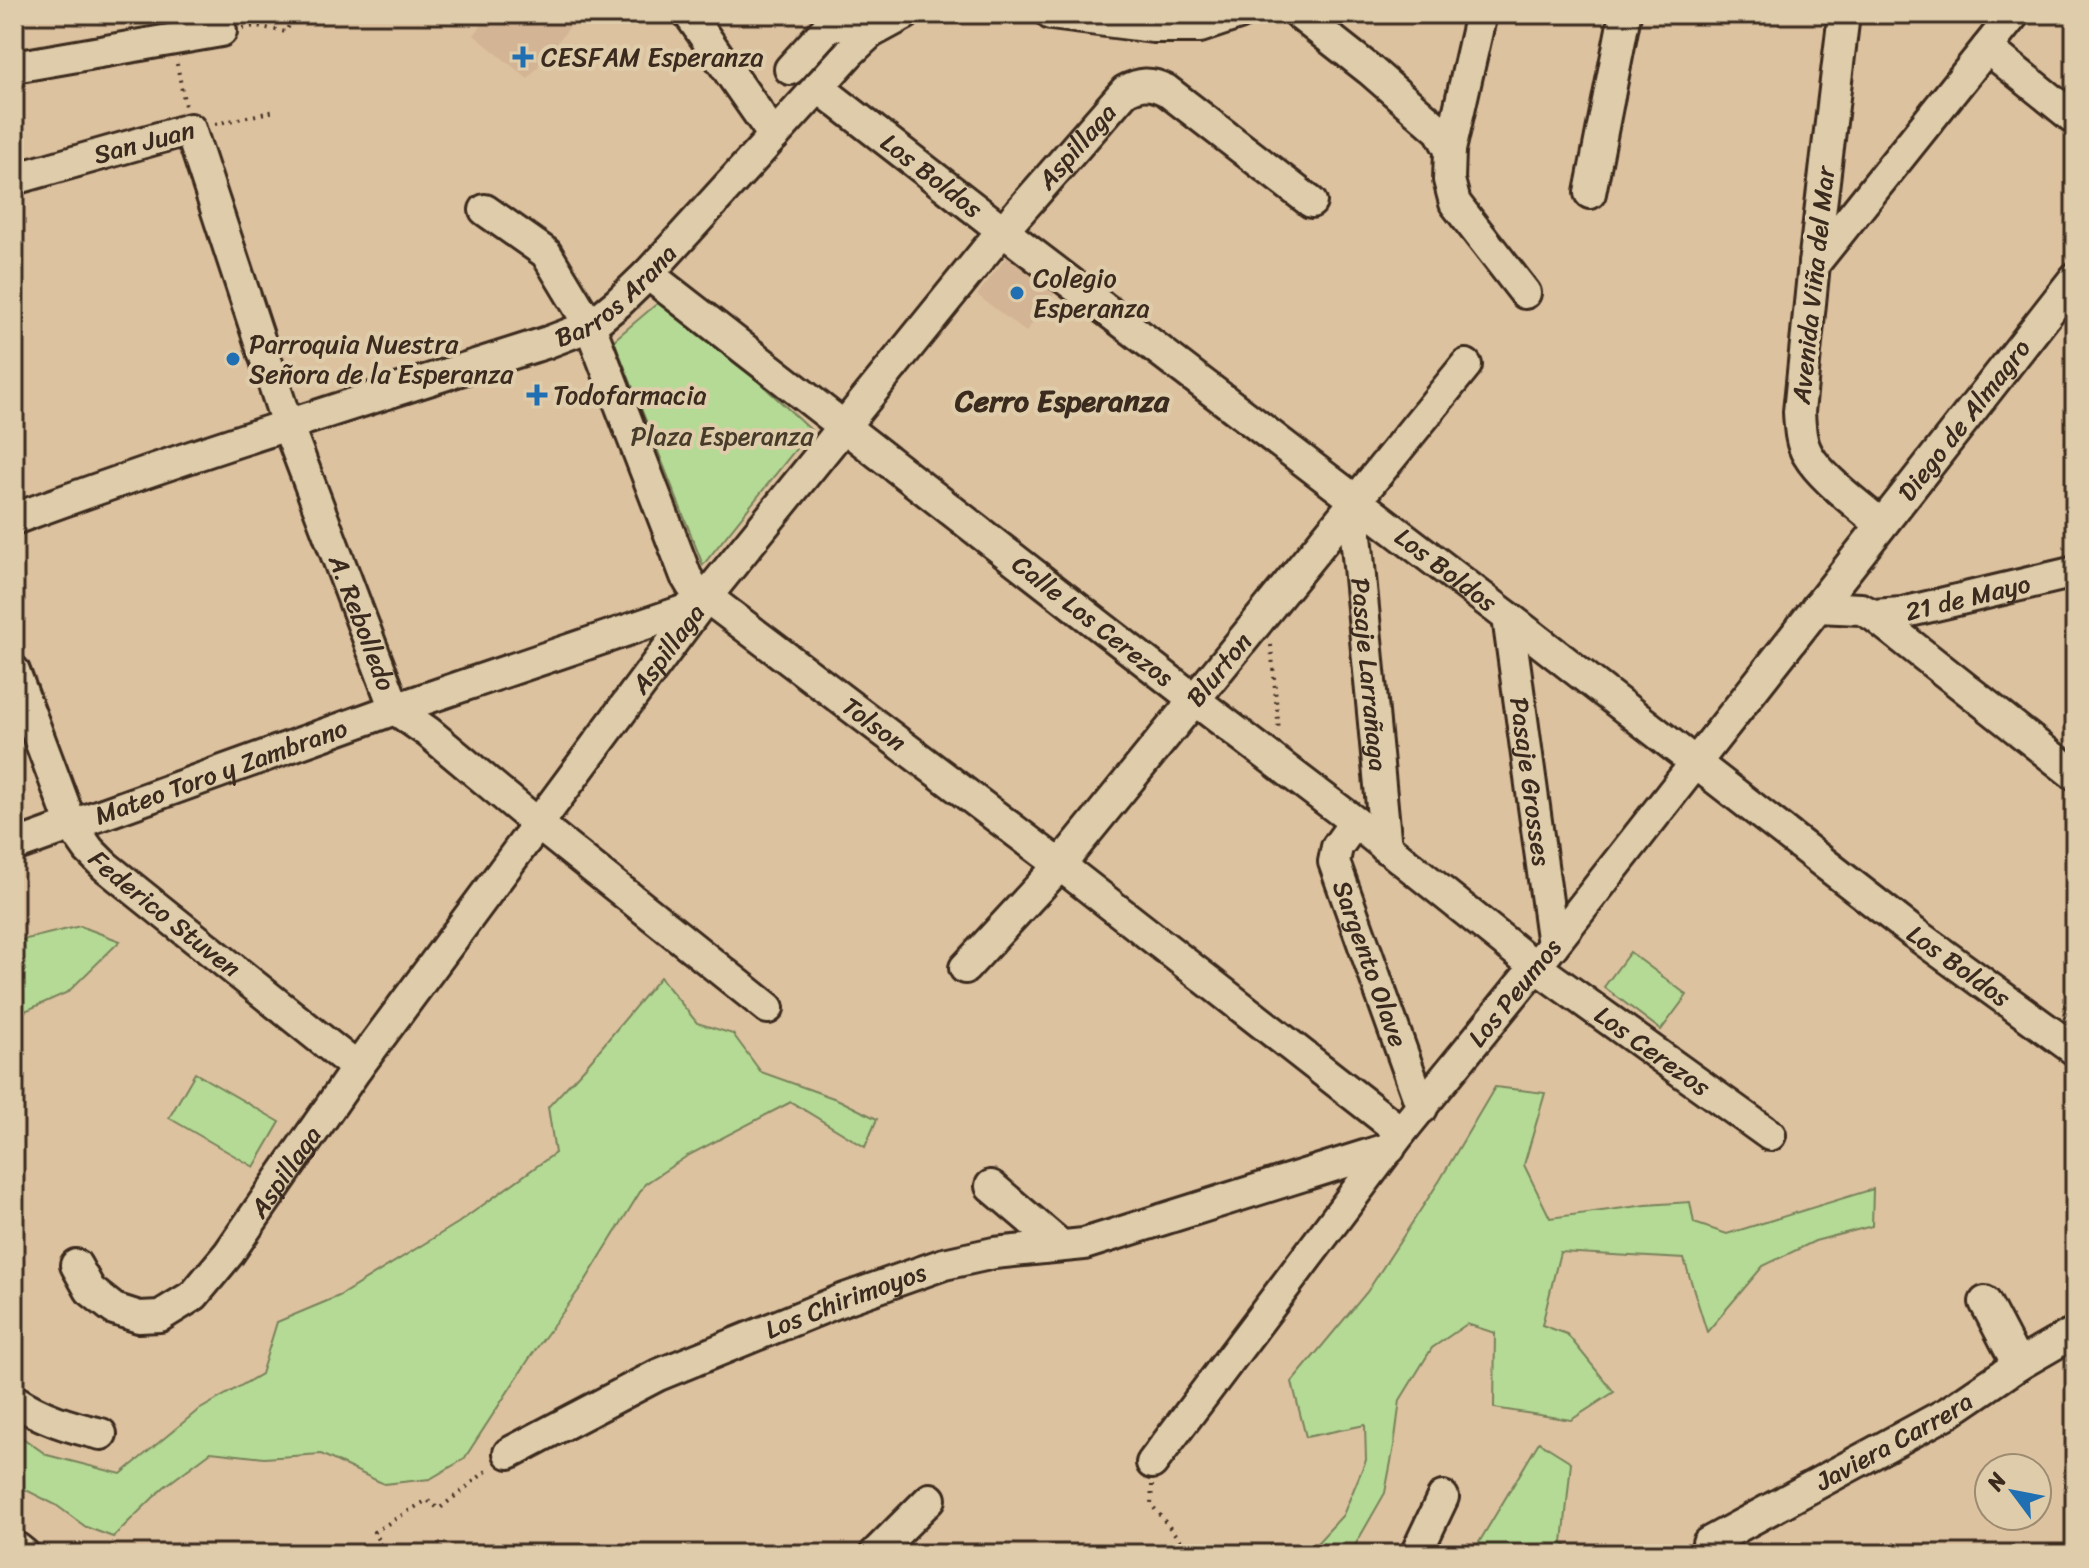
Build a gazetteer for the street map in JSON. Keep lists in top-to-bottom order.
{
  "streets": {
    "street": [
      "San Juan",
      "Aspillaga",
      "Los Boldos",
      "Avenida Viña del Mar",
      "Barros Arana",
      "Diego de Almagro",
      "21 de Mayo",
      "Calle Los Cerezos",
      "A. Rebolledo",
      "Blurton",
      "Pasaje Larrañaga",
      "Tolson",
      "Mateo Toro y Zambrano",
      "Pasaje Grosses",
      "Federico Stuven",
      "Sargento Olave",
      "Los Peumos",
      "Los Cerezos",
      "Los Chirimoyos",
      "Javiera Carrera"
    ]
  },
  "crossings": [
    ["San Juan", "A. Rebolledo"],
    ["Aspillaga", "Los Boldos"],
    ["Aspillaga", "Calle Los Cerezos"],
    ["Aspillaga", "A. Rebolledo"],
    ["Aspillaga", "Tolson"],
    ["Aspillaga", "Mateo Toro y Zambrano"],
    ["Aspillaga", "Federico Stuven"],
    ["Los Boldos", "Barros Arana"],
    ["Los Boldos", "Blurton"],
    ["Los Boldos", "Pasaje Larrañaga"],
    ["Los Boldos", "Pasaje Grosses"],
    ["Los Boldos", "Los Peumos"],
    ["Avenida Viña del Mar", "Diego de Almagro"],
    ["Avenida Viña del Mar", "Los Peumos"],
    ["Barros Arana", "Calle Los Cerezos"],
    ["Barros Arana", "A. Rebolledo"],
    ["Barros Arana", "Tolson"],
    ["Diego de Almagro", "Los Peumos"],
    ["21 de Mayo", "Los Peumos"],
    ["Calle Los Cerezos", "Blurton"],
    ["Calle Los Cerezos", "Pasaje Larrañaga"],
    ["Calle Los Cerezos", "Pasaje Grosses"],
    ["Calle Los Cerezos", "Sargento Olave"],
    ["Calle Los Cerezos", "Los Peumos"],
    ["Calle Los Cerezos", "Los Cerezos"],
    ["A. Rebolledo", "Mateo Toro y Zambrano"],
    ["Blurton", "Pasaje Larrañaga"],
    ["Blurton", "Tolson"],
    ["Tolson", "Mateo Toro y Zambrano"],
    ["Tolson", "Los Peumos"],
    ["Tolson", "Los Chirimoyos"],
    ["Mateo Toro y Zambrano", "Federico Stuven"],
    ["Pasaje Grosses", "Los Peumos"],
    ["Pasaje Grosses", "Los Cerezos"],
    ["Sargento Olave", "Los Peumos"],
    ["Los Peumos", "Los Cerezos"],
    ["Los Peumos", "Los Chirimoyos"]
  ],
  "districts": ["Cerro Esperanza"],
  "parks": ["Plaza Esperanza"],
  "places": {
    "health": ["CESFAM Esperanza", "Todofarmacia"],
    "other": ["Colegio Esperanza", "Parroquia Nuestra Señora de la Esperanza"]
  },
  "north": "top left"
}
